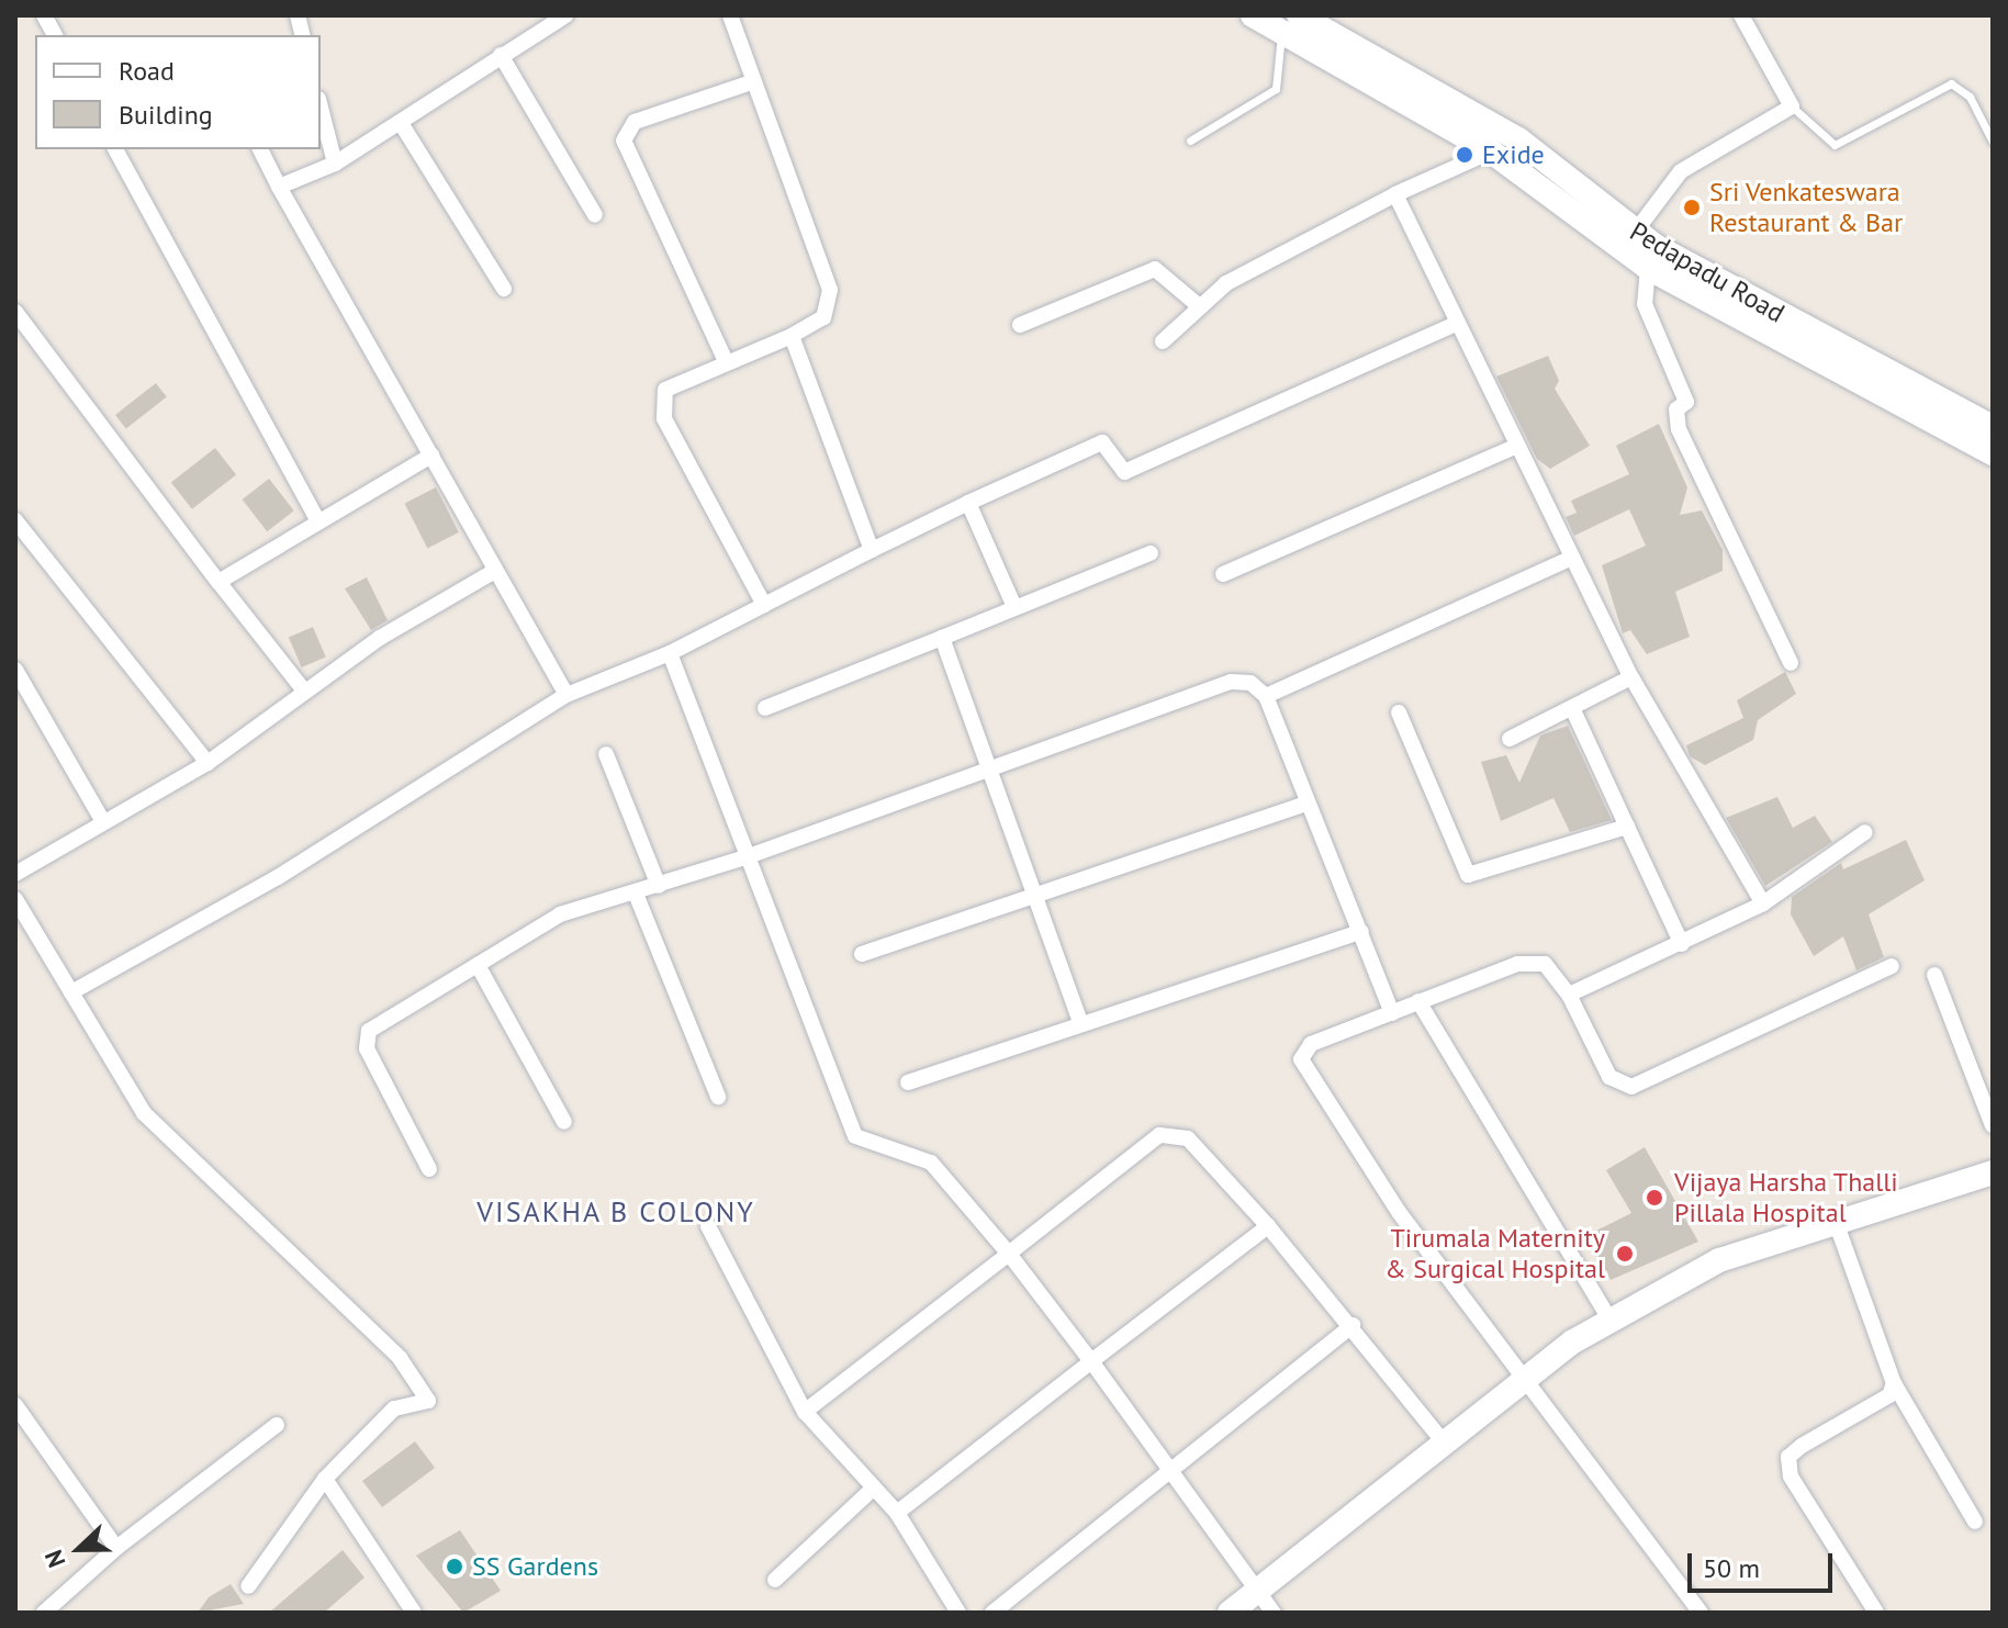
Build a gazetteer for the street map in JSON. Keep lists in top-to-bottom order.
{
  "streets": {
    "main road": ["Pedapadu Road"]
  },
  "districts": ["VISAKHA B COLONY"],
  "places": [
    "Exide",
    "Sri Venkateswara Restaurant & Bar",
    "Vijaya Harsha Thalli Pillala Hospital",
    "Tirumala Maternity & Surgical Hospital",
    "SS Gardens"
  ],
  "legend": ["Road", "Building"],
  "scale_bar": "50 m",
  "north": "left"
}
